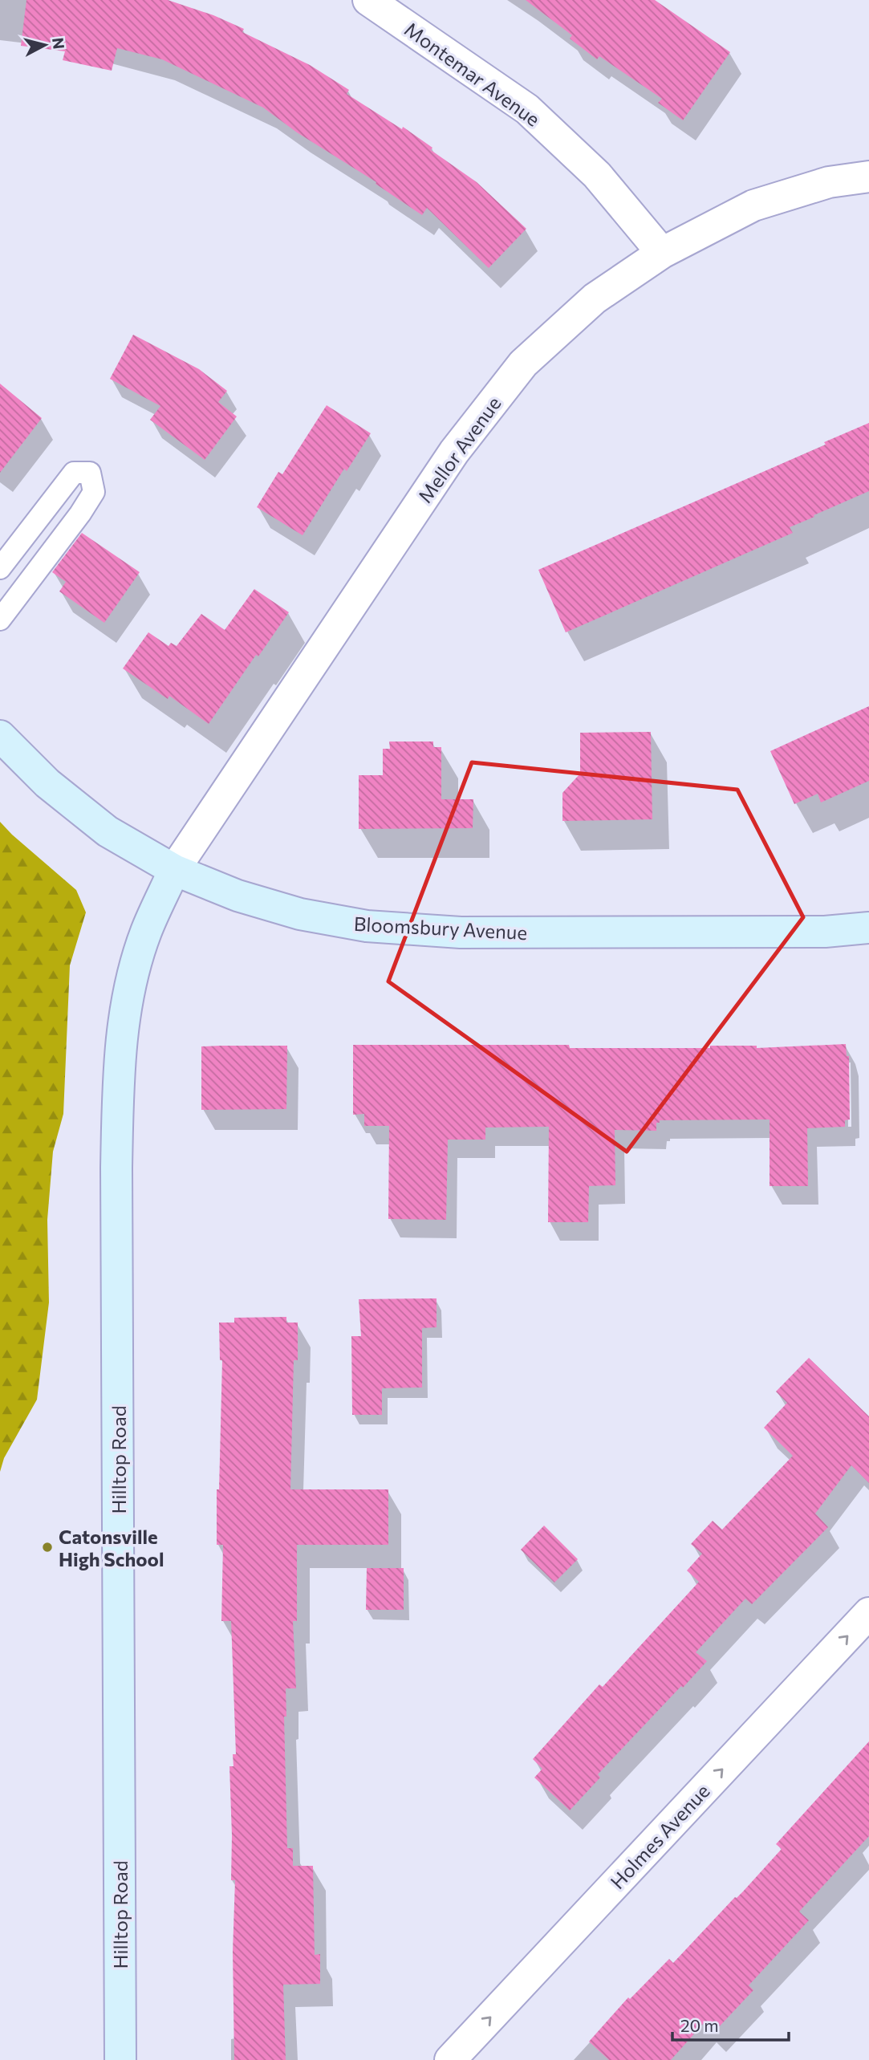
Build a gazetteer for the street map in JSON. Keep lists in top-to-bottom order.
{
  "streets": {
    "street": [
      "Montemar Avenue",
      "Mellor Avenue",
      "Bloomsbury Avenue",
      "Hilltop Road",
      "Holmes Avenue"
    ]
  },
  "crossings": [
    ["Montemar Avenue", "Mellor Avenue"],
    ["Mellor Avenue", "Bloomsbury Avenue"],
    ["Mellor Avenue", "Hilltop Road"],
    ["Bloomsbury Avenue", "Hilltop Road"]
  ],
  "one_way": ["Holmes Avenue"],
  "places": ["Catonsville High School"],
  "scale_bar": "20 m",
  "north": "right"
}
